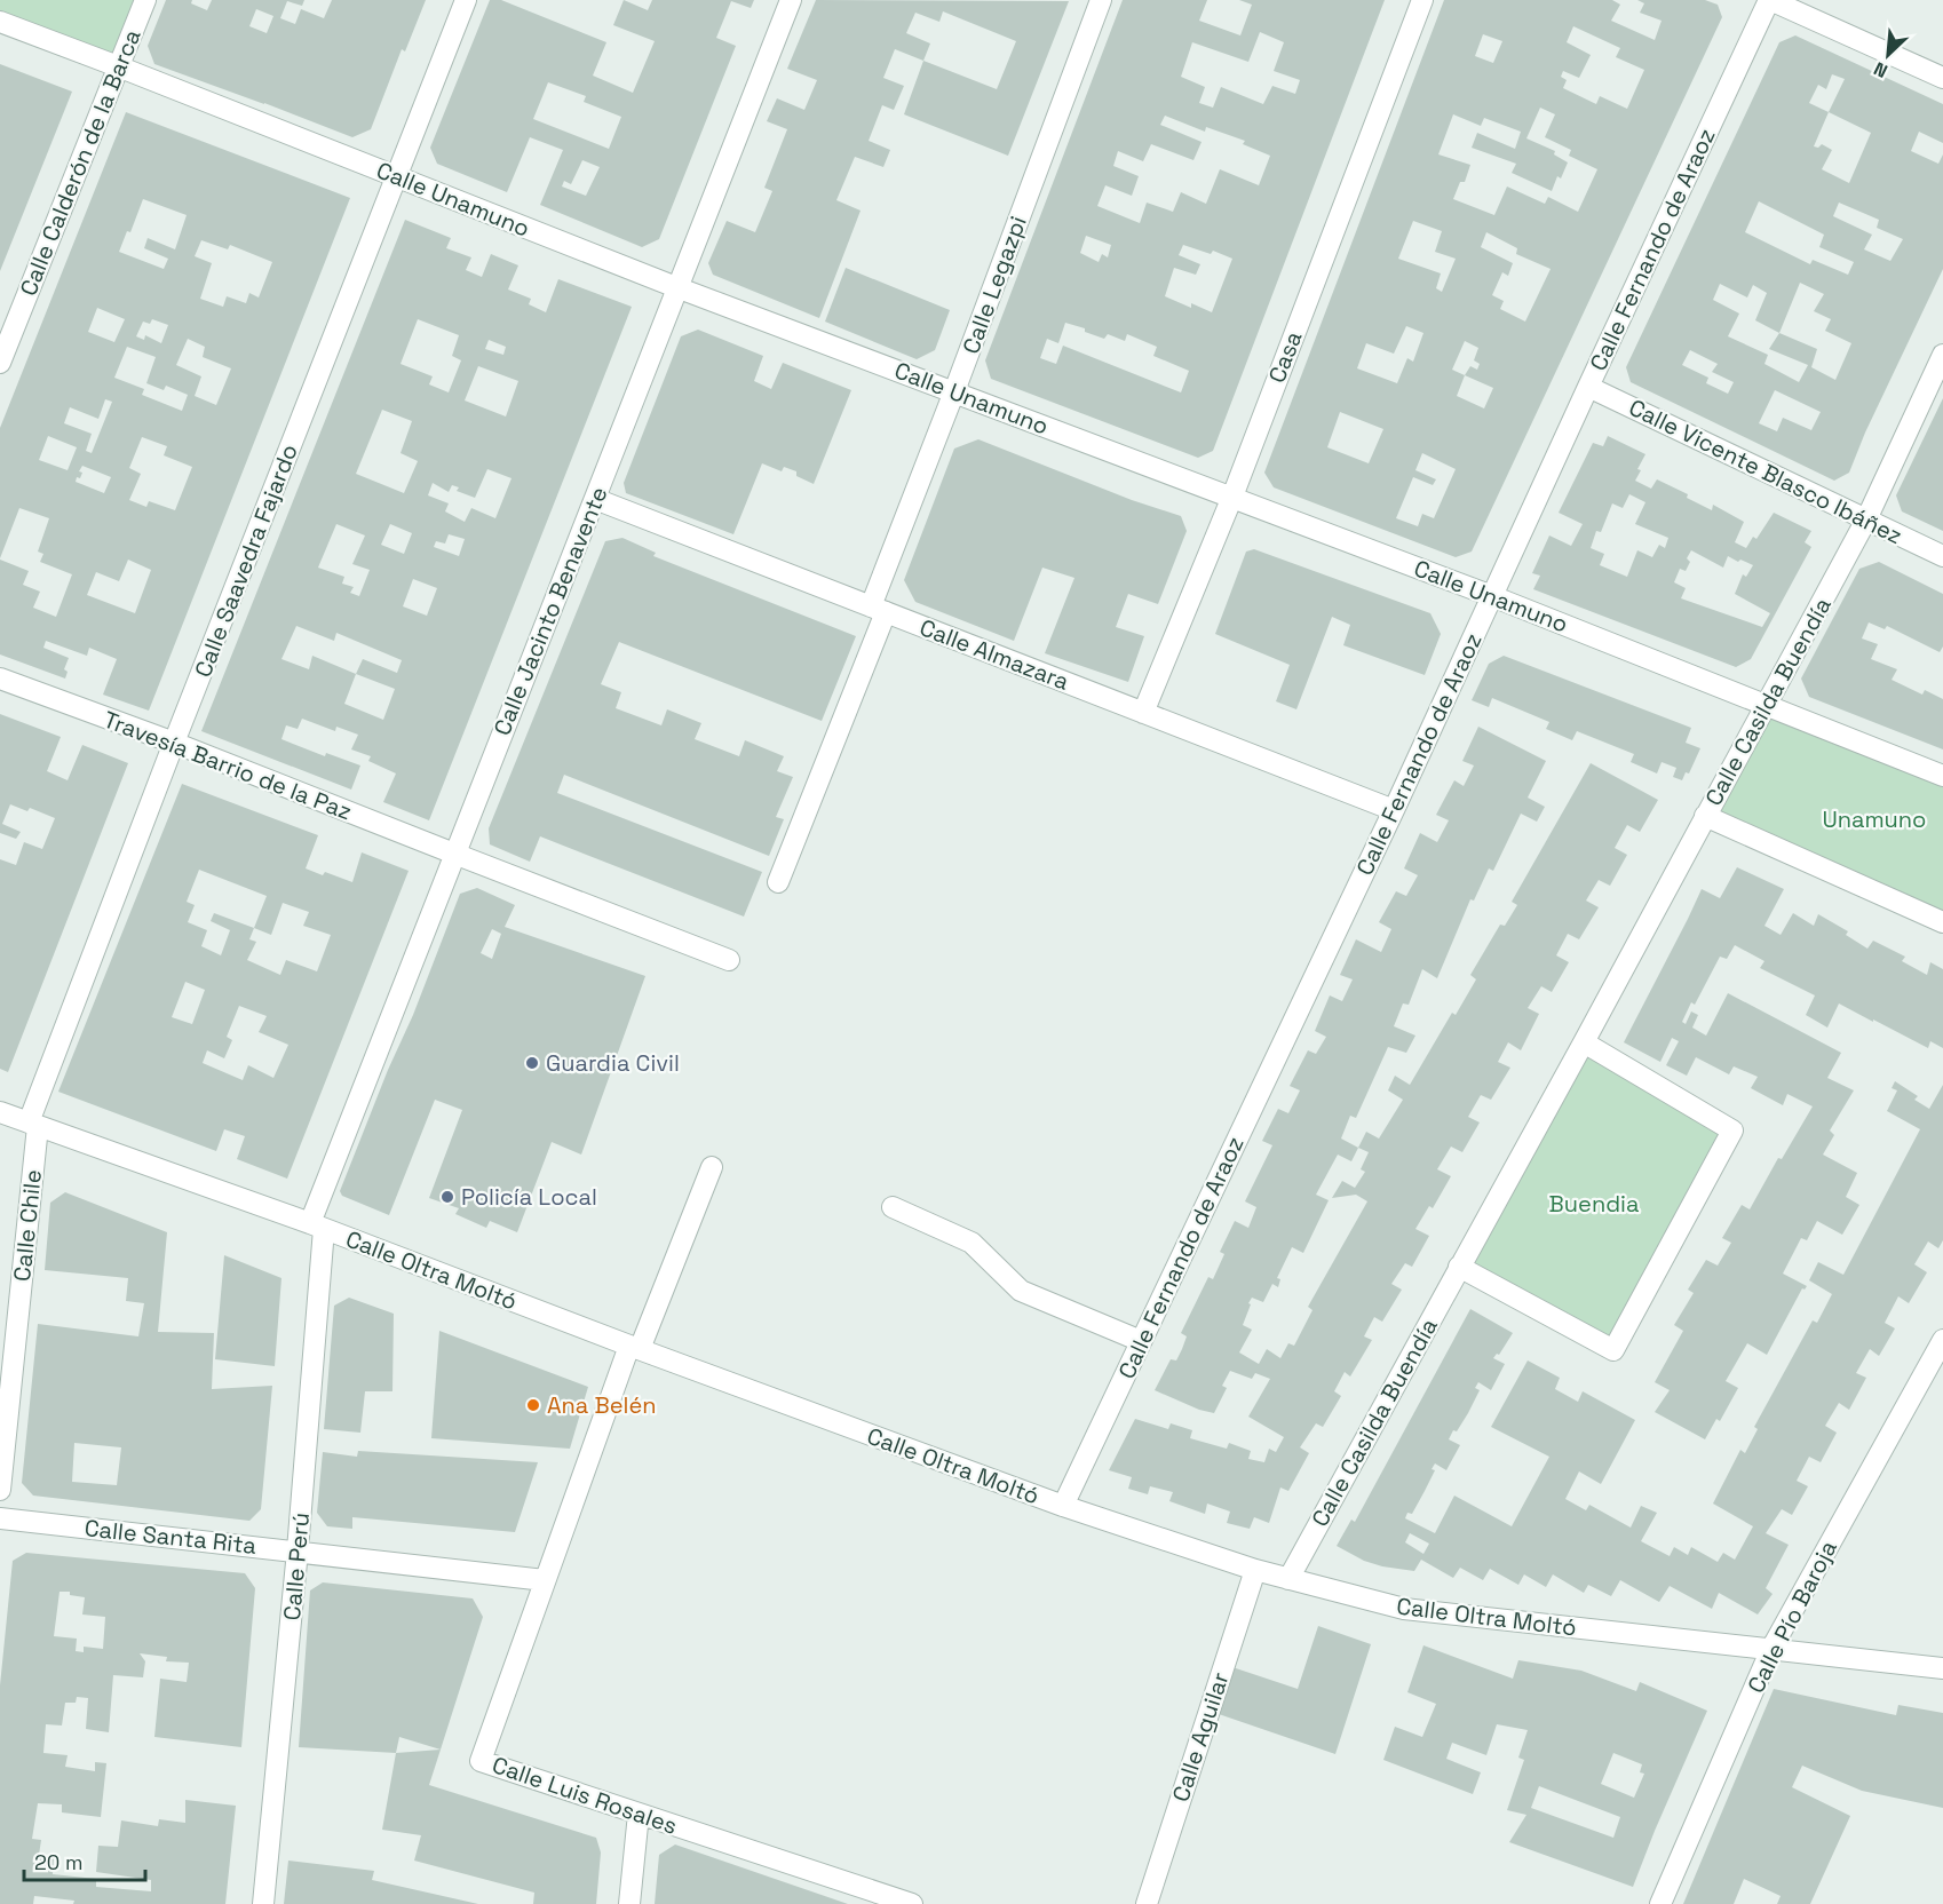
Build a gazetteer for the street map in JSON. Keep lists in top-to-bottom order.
{
  "streets": {
    "street": [
      "Calle Calderón de la Barca",
      "Calle Unamuno",
      "Calle Fernando de Araoz",
      "Calle Legazpi",
      "Casa",
      "Calle Vicente Blasco Ibáñez",
      "Calle Saavedra Fajardo",
      "Calle Jacinto Benavente",
      "Calle Almazara",
      "Calle Casilda Buendía",
      "Travesía Barrio de la Paz",
      "Calle Chile",
      "Calle Oltra Moltó",
      "Calle Santa Rita",
      "Calle Perú",
      "Calle Pío Baroja",
      "Calle Aguilar",
      "Calle Luis Rosales"
    ]
  },
  "crossings": [
    ["Calle Calderón de la Barca", "Calle Unamuno"],
    ["Calle Unamuno", "Calle Fernando de Araoz"],
    ["Calle Unamuno", "Calle Legazpi"],
    ["Calle Unamuno", "Casa"],
    ["Calle Unamuno", "Calle Saavedra Fajardo"],
    ["Calle Unamuno", "Calle Jacinto Benavente"],
    ["Calle Unamuno", "Calle Casilda Buendía"],
    ["Calle Fernando de Araoz", "Calle Vicente Blasco Ibáñez"],
    ["Calle Fernando de Araoz", "Calle Almazara"],
    ["Calle Fernando de Araoz", "Calle Oltra Moltó"],
    ["Calle Legazpi", "Calle Almazara"],
    ["Casa", "Calle Almazara"],
    ["Calle Vicente Blasco Ibáñez", "Calle Casilda Buendía"],
    ["Calle Saavedra Fajardo", "Travesía Barrio de la Paz"],
    ["Calle Saavedra Fajardo", "Calle Chile"],
    ["Calle Saavedra Fajardo", "Calle Oltra Moltó"],
    ["Calle Jacinto Benavente", "Calle Almazara"],
    ["Calle Jacinto Benavente", "Travesía Barrio de la Paz"],
    ["Calle Jacinto Benavente", "Calle Oltra Moltó"],
    ["Calle Jacinto Benavente", "Calle Perú"],
    ["Calle Casilda Buendía", "Calle Oltra Moltó"],
    ["Calle Chile", "Calle Oltra Moltó"],
    ["Calle Oltra Moltó", "Calle Perú"],
    ["Calle Oltra Moltó", "Calle Pío Baroja"],
    ["Calle Oltra Moltó", "Calle Aguilar"],
    ["Calle Oltra Moltó", "Calle Luis Rosales"],
    ["Calle Santa Rita", "Calle Perú"],
    ["Calle Santa Rita", "Calle Luis Rosales"]
  ],
  "parks": ["Unamuno", "Buendia"],
  "places": ["Guardia Civil", "Policía Local", "Ana Belén"],
  "scale_bar": "20 m",
  "north": "bottom left"
}
